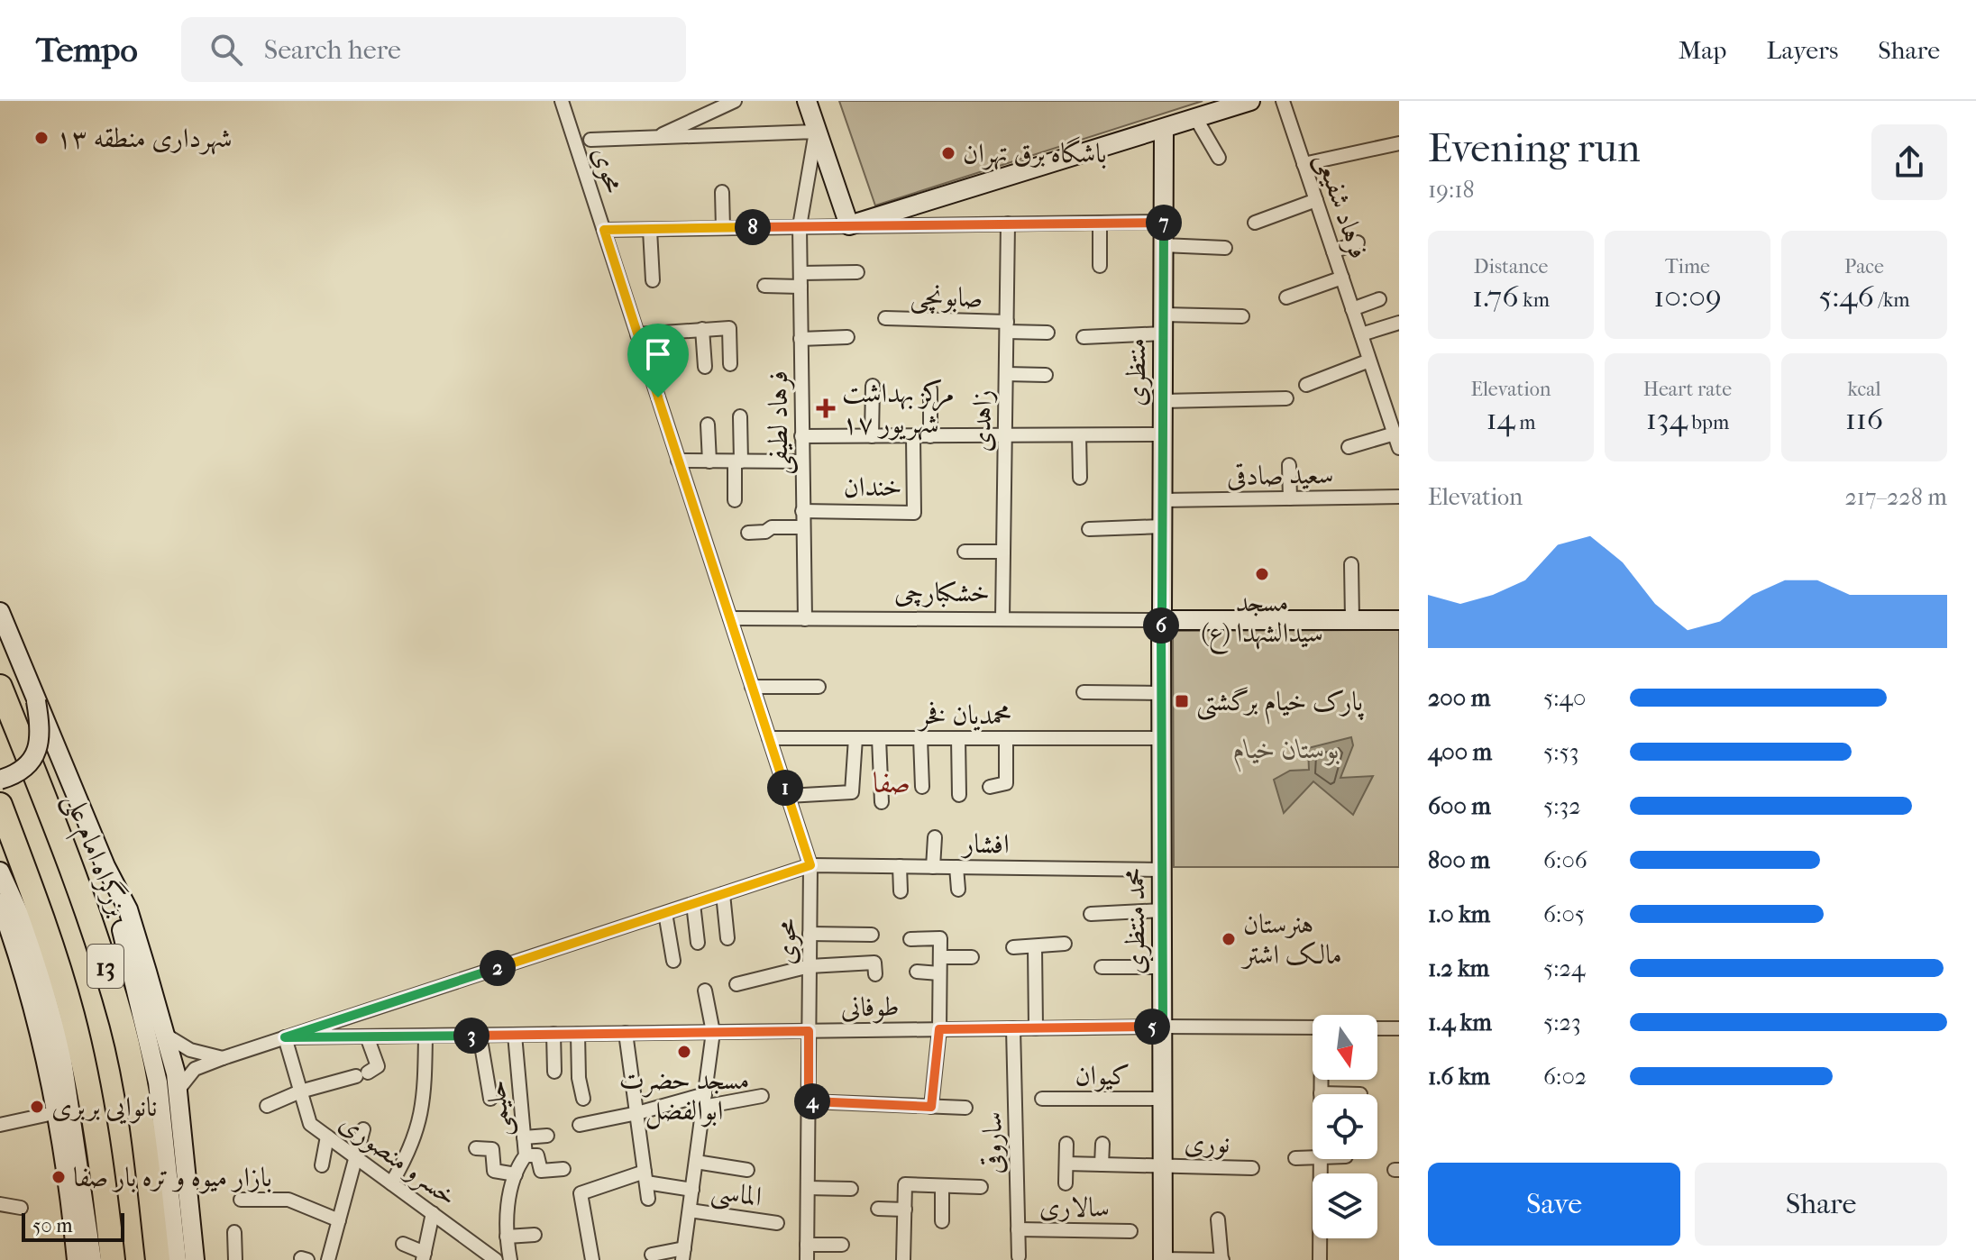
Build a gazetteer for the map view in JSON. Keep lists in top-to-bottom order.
{
  "streets": {
    "highway": ["بزرگراه امام علی", "13"],
    "main road": ["منتظری", "خشکبارچی", "محمد منتظری"],
    "street": [
      "محوی",
      "فرهاد شفیعی",
      "صابونچی",
      "زاهدی",
      "فرهاد لطیفی",
      "سعید صادقی",
      "خندان",
      "محمدیان فخر",
      "افشار",
      "طوفانی",
      "کیوان",
      "حلیمی",
      "ساروقی",
      "نوری",
      "خسرو منصوری",
      "الماسی",
      "سالاری"
    ]
  },
  "crossings": [
    ["محوی", "خشکبارچی"],
    ["محوی", "محمدیان فخر"],
    ["محوی", "افشار"],
    ["محوی", "طوفانی"],
    ["صابونچی", "زاهدی"],
    ["منتظری", "سعید صادقی"],
    ["منتظری", "خشکبارچی"],
    ["منتظری", "محمد منتظری"],
    ["زاهدی", "خشکبارچی"],
    ["فرهاد لطیفی", "خندان"],
    ["فرهاد لطیفی", "خشکبارچی"],
    ["خشکبارچی", "محمد منتظری"],
    ["محمدیان فخر", "محمد منتظری"],
    ["افشار", "محمد منتظری"],
    ["افشار", "طوفانی"],
    ["افشار", "خسرو منصوری"],
    ["محمد منتظری", "طوفانی"],
    ["محمد منتظری", "کیوان"],
    ["محمد منتظری", "نوری"],
    ["طوفانی", "حلیمی"],
    ["طوفانی", "ساروقی"],
    ["طوفانی", "خسرو منصوری"],
    ["ساروقی", "سالاری"]
  ],
  "districts": ["صفا"],
  "parks": ["بوستان خیام"],
  "places": {
    "other": [
      "شهرداری منطقه ۱۳",
      "باشگاه برق تهران",
      "مسجد سیدالشهدا (ع)",
      "هنرستان مالک اشتر",
      "مسجد حضرت ابوالفضل",
      "نانوایی بربری",
      "بازار میوه و تره بار صفا"
    ],
    "health": ["مرکز بهداشت ۱۷ شهریور"],
    "transit": ["پارک خیام برگشتی"]
  },
  "scale_bar": "50 m",
  "north": "bottom",
  "page": {
    "header": "Tempo",
    "search": "Search here",
    "nav": ["Map", "Layers", "Share"],
    "heading": ["Evening run", "19:18"],
    "pins": [
      "7",
      "8",
      "6",
      "1",
      "2",
      "5",
      "3",
      "4"
    ],
    "stats": [
      ["Distance", "1.76 km"],
      ["Time", "10:09"],
      ["Pace", "5:46 /km"],
      ["Elevation", "14 m"],
      ["Heart rate", "134 bpm"],
      ["kcal", "116"]
    ],
    "chart": ["Elevation", "217–228 m"],
    "list": [
      {
        "name": "200 m",
        "note": "5:40"
      },
      {
        "name": "400 m",
        "note": "5:53"
      },
      {
        "name": "600 m",
        "note": "5:32"
      },
      {
        "name": "800 m",
        "note": "6:06"
      },
      {
        "name": "1.0 km",
        "note": "6:05"
      },
      {
        "name": "1.2 km",
        "note": "5:24"
      },
      {
        "name": "1.4 km",
        "note": "5:23"
      },
      {
        "name": "1.6 km",
        "note": "6:02"
      }
    ],
    "buttons": ["Save", "Share"],
    "scale": "50 m"
  }
}
